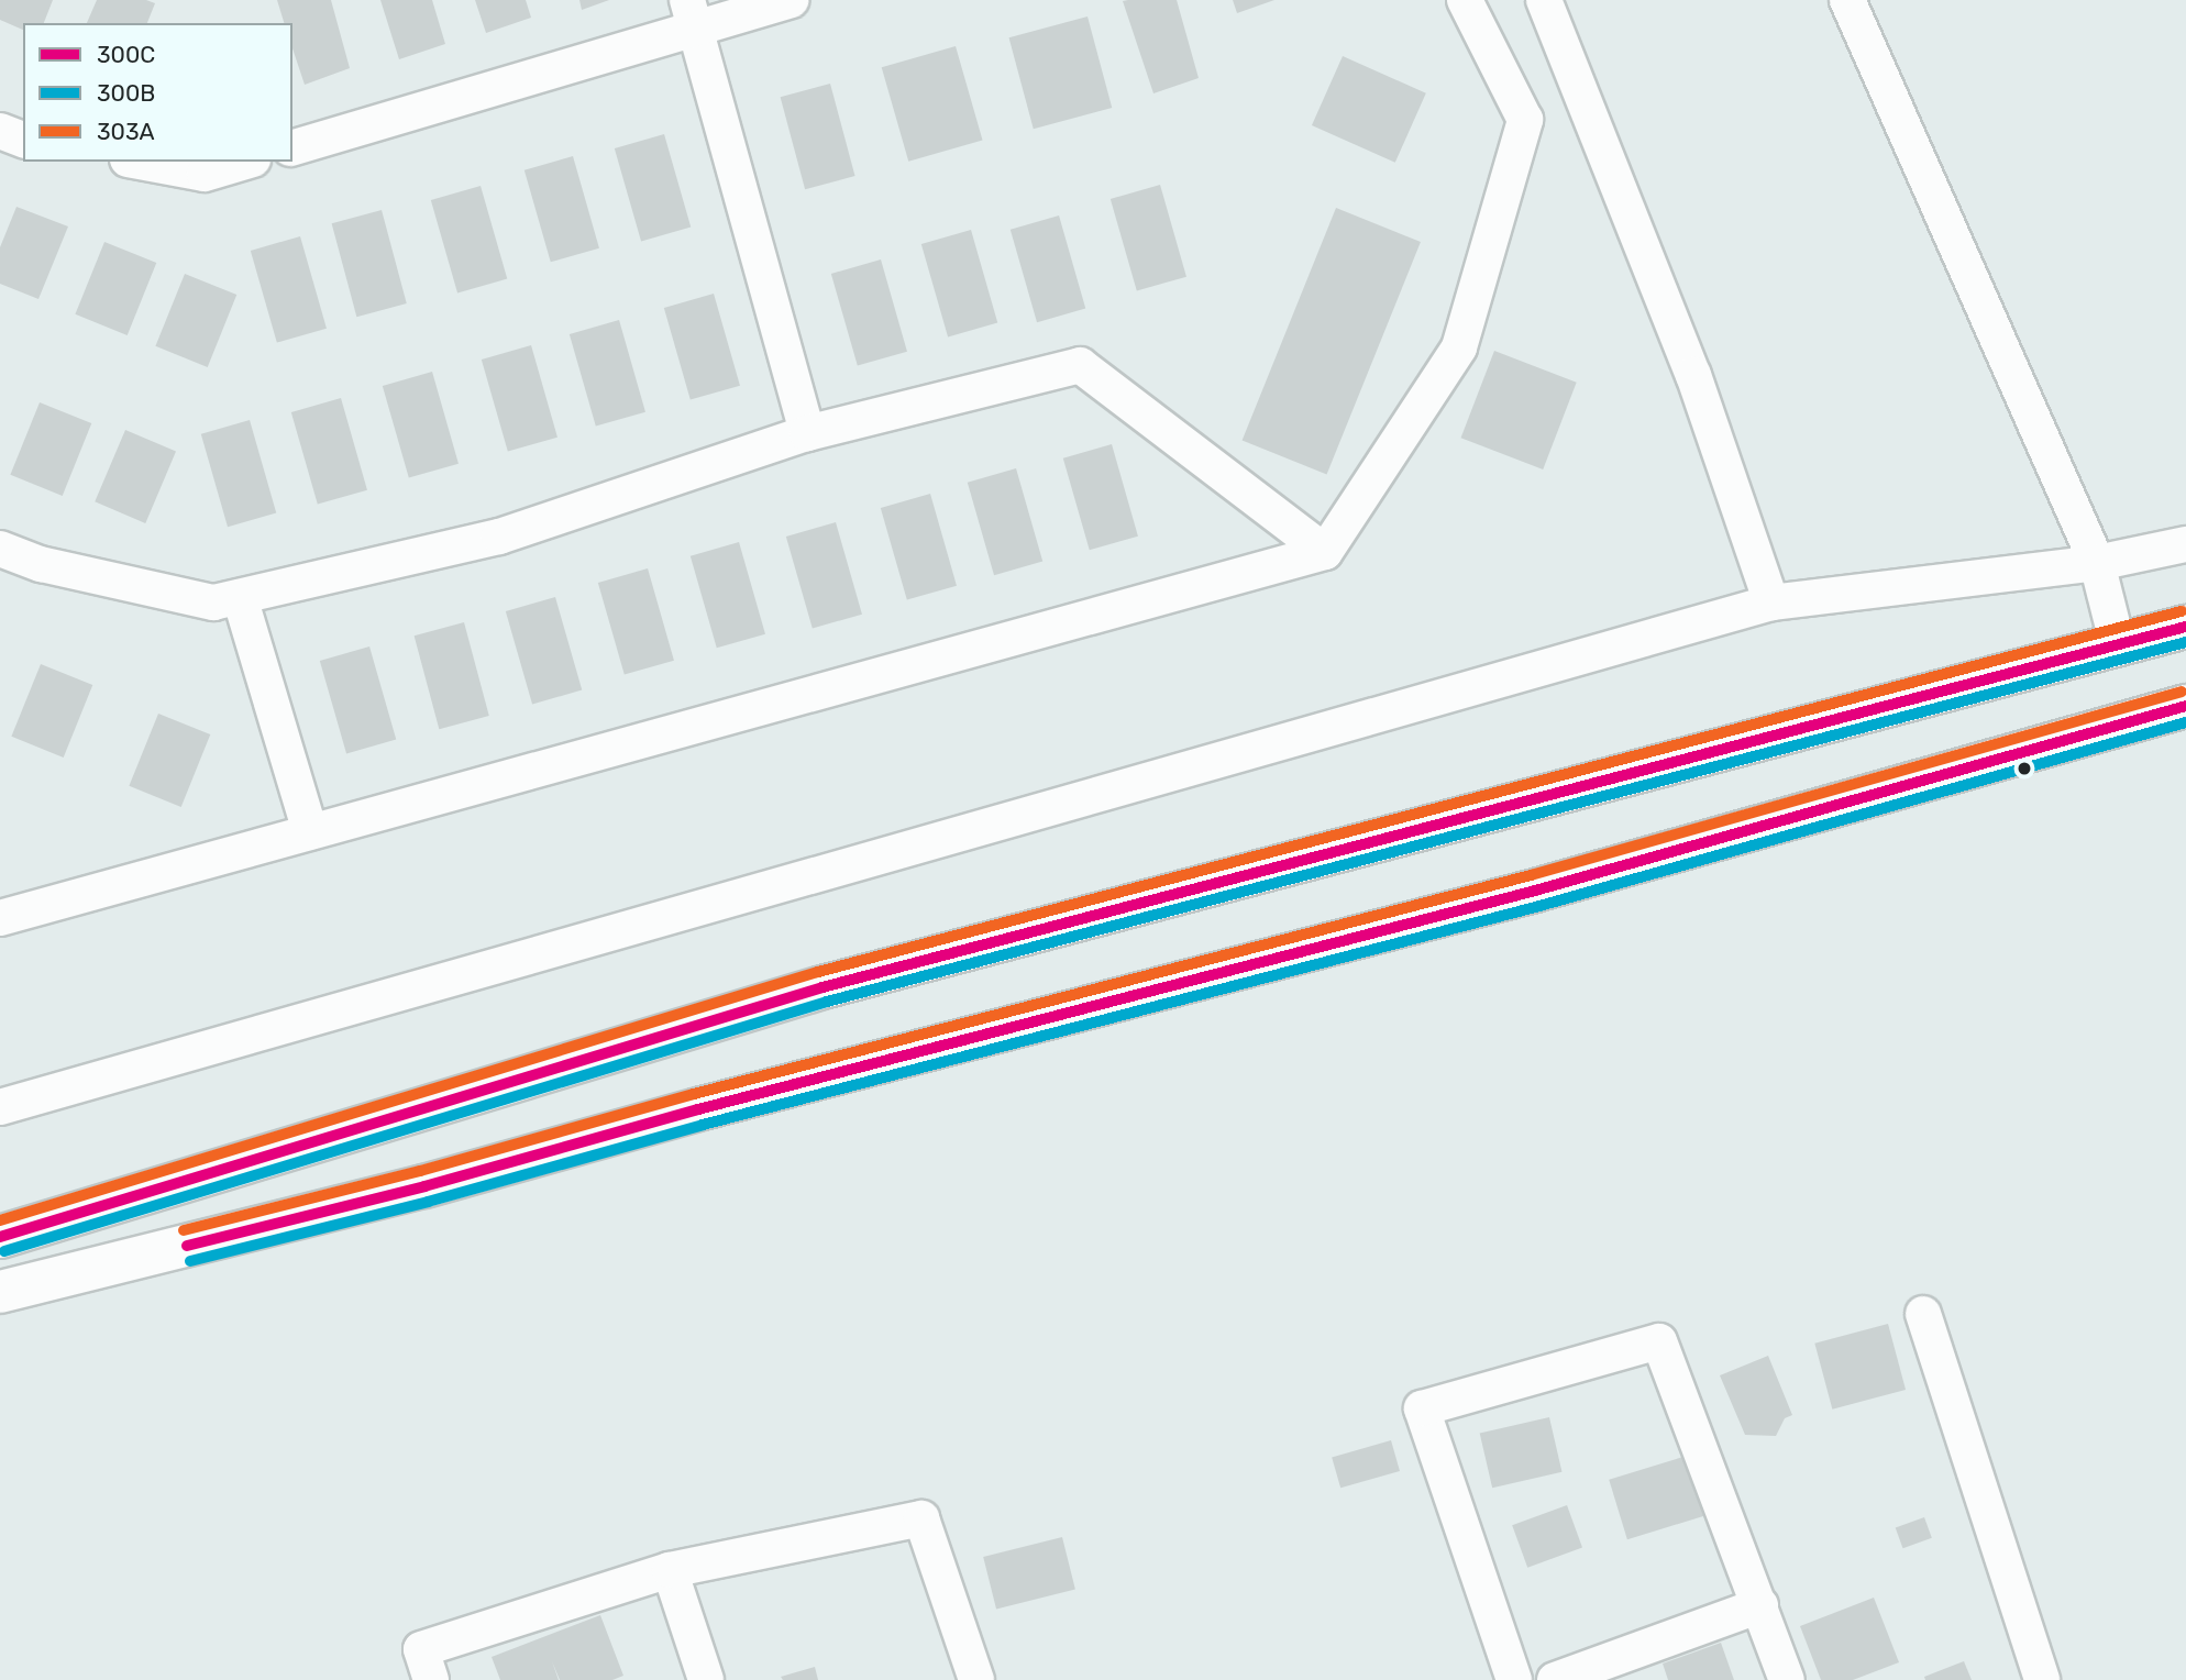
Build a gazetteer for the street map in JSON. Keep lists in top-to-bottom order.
{
  "lines": ["transit line 303A", "transit line 300C", "transit line 300B"],
  "legend": ["300C", "300B", "303A"]
}
